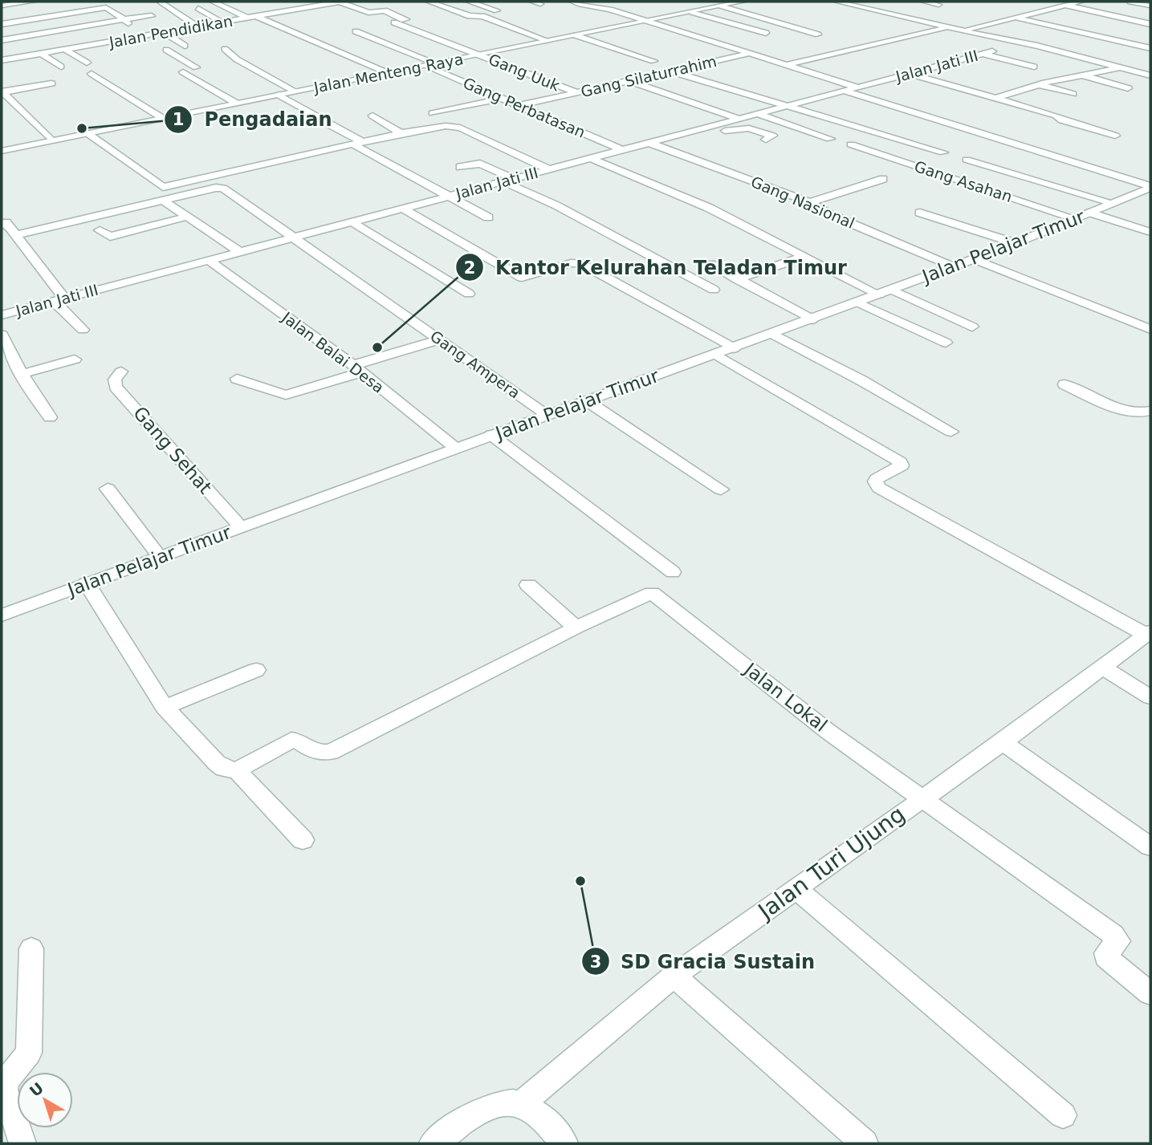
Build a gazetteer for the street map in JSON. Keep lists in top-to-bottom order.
{
  "streets": {
    "street": [
      "Jalan Pendidikan",
      "Jalan Jati III",
      "Gang Uuk",
      "Jalan Menteng Raya",
      "Gang Silaturrahim",
      "Gang Perbatasan",
      "Gang Asahan",
      "Gang Nasional",
      "Jalan Pelajar Timur",
      "Jalan Balai Desa",
      "Gang Ampera",
      "Gang Sehat",
      "Jalan Lokal",
      "Jalan Turi Ujung"
    ]
  },
  "crossings": [
    ["Jalan Pendidikan", "Gang Uuk"],
    ["Jalan Jati III", "Gang Perbatasan"],
    ["Jalan Jati III", "Gang Nasional"],
    ["Jalan Jati III", "Jalan Balai Desa"],
    ["Jalan Jati III", "Gang Ampera"],
    ["Gang Uuk", "Jalan Menteng Raya"],
    ["Gang Uuk", "Gang Silaturrahim"],
    ["Jalan Menteng Raya", "Gang Perbatasan"],
    ["Gang Silaturrahim", "Gang Perbatasan"],
    ["Gang Asahan", "Jalan Pelajar Timur"],
    ["Gang Nasional", "Jalan Pelajar Timur"],
    ["Jalan Pelajar Timur", "Jalan Balai Desa"],
    ["Jalan Pelajar Timur", "Gang Ampera"],
    ["Jalan Pelajar Timur", "Gang Sehat"],
    ["Jalan Lokal", "Jalan Turi Ujung"]
  ],
  "places": ["Pengadaian", "Kantor Kelurahan Teladan Timur", "SD Gracia Sustain"],
  "north": "top left"
}
